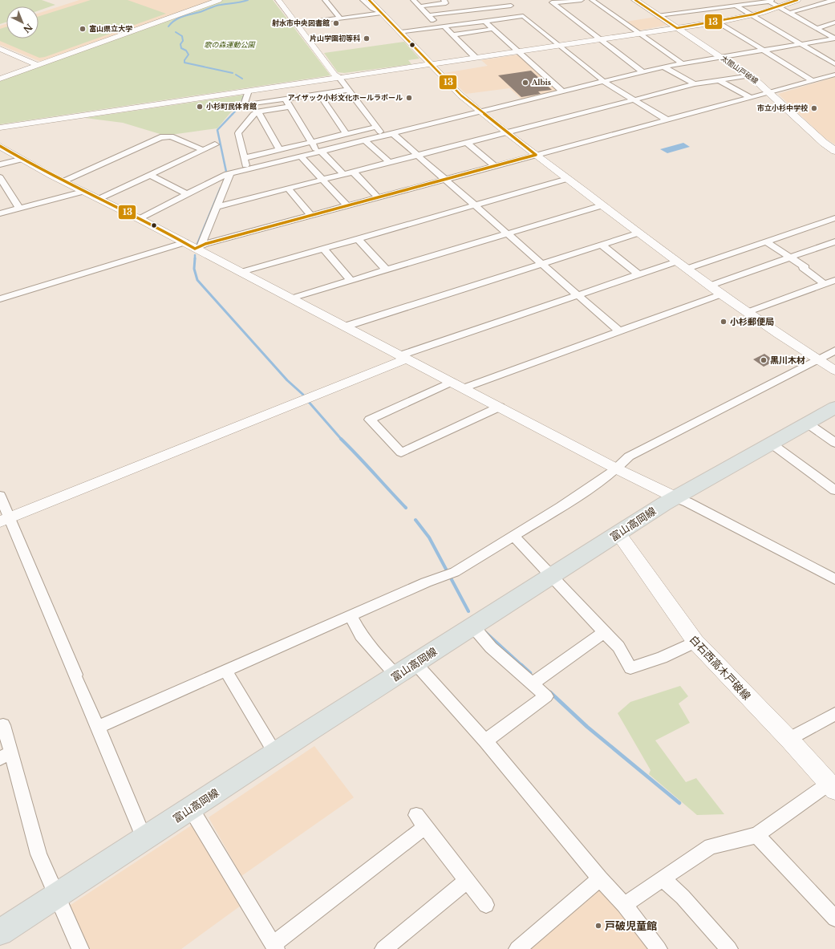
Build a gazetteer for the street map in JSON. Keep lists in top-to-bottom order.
{
  "streets": {
    "main road": ["太閤山戸破線", "富山高岡線", "白石西高木戸破線"]
  },
  "crossings": [
    ["富山高岡線", "白石西高木戸破線"]
  ],
  "parks": ["歌の森運動公園"],
  "places": [
    "射水市中央図書館",
    "富山県立大学",
    "片山学園初等科",
    "Albis",
    "アイザック小杉文化ホールラポール",
    "小杉町民体育館",
    "市立小杉中学校",
    "小杉郵便局",
    "黒川木材",
    "戸破児童館"
  ],
  "lines": ["transit line 13"],
  "north": "bottom right"
}
